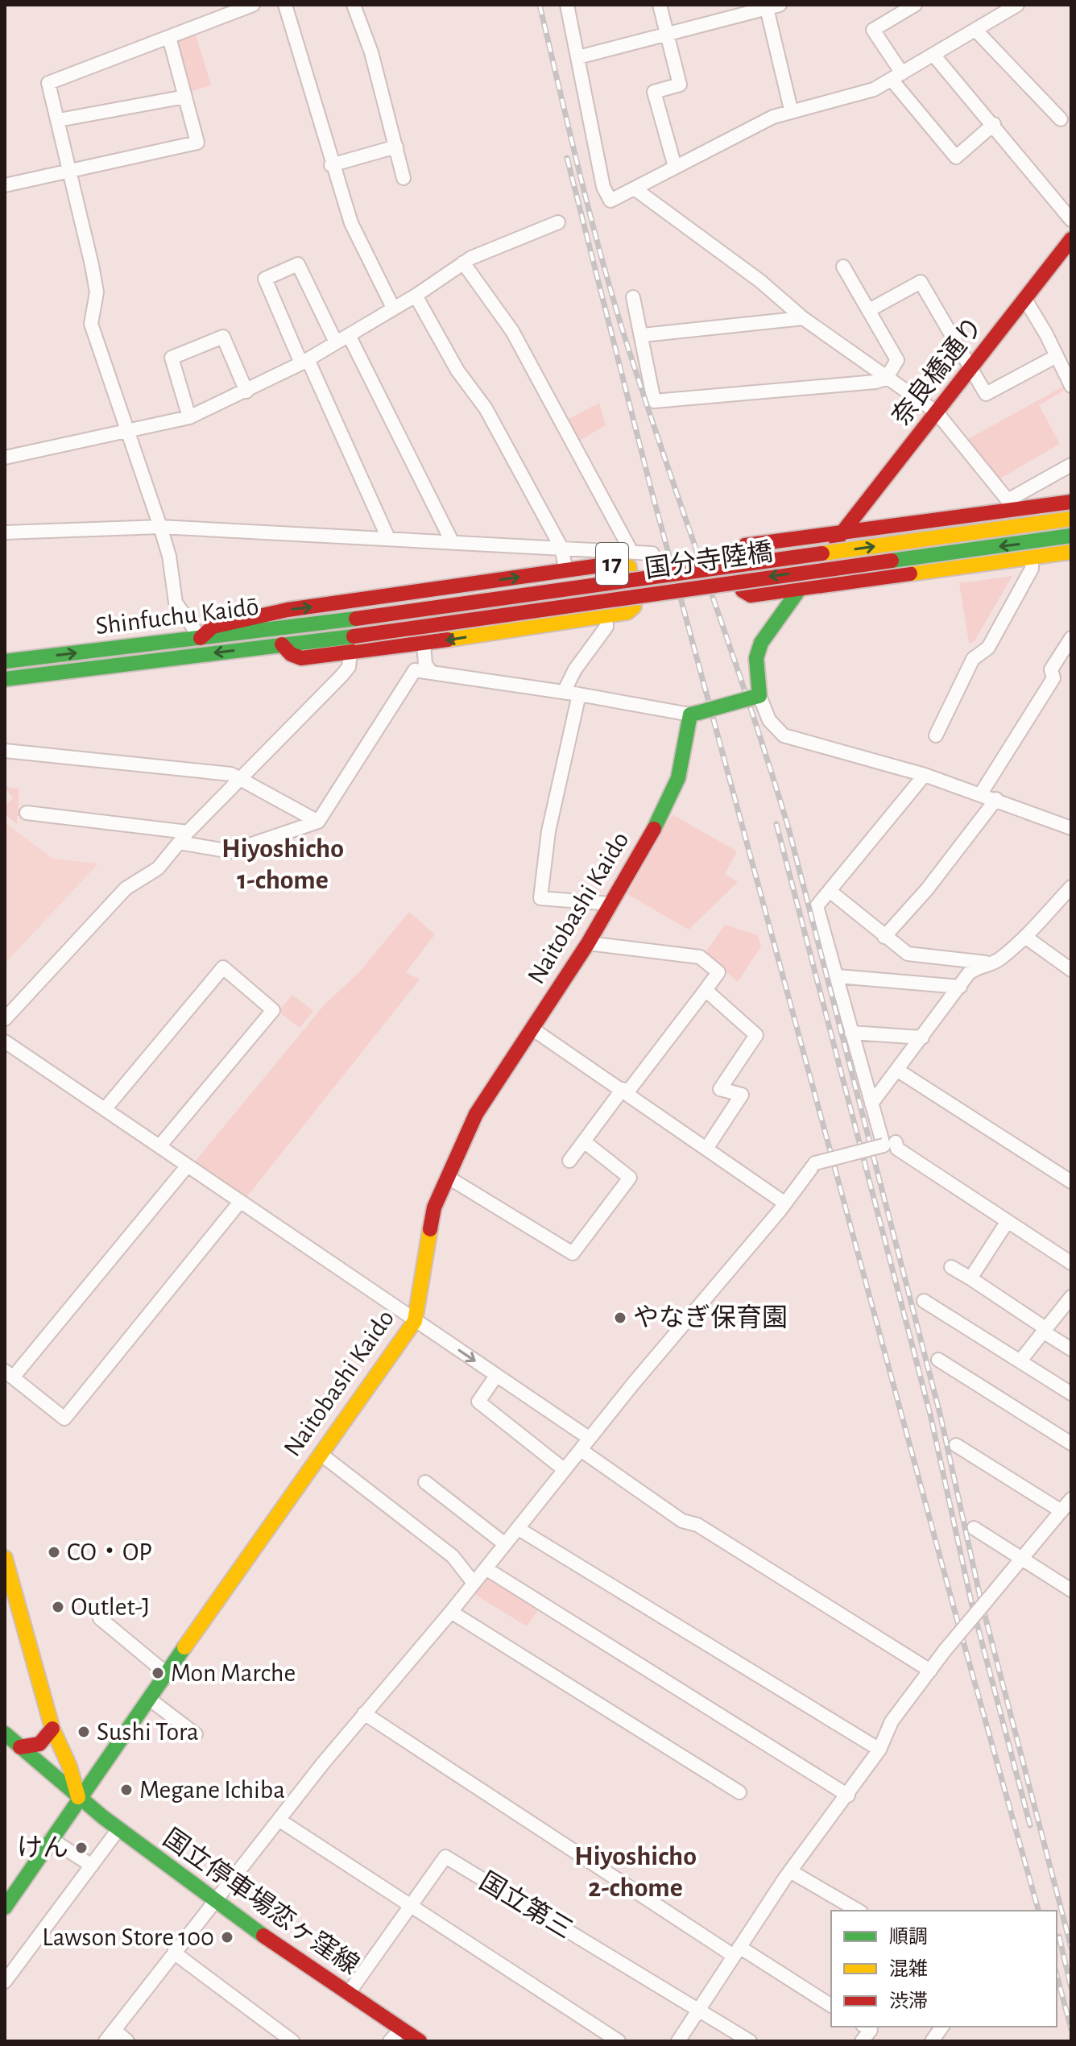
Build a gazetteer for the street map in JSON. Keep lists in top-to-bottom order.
{
  "streets": {
    "main road": [
      "奈良橋通り",
      "国分寺陸橋",
      "17",
      "Shinfuchu Kaidō",
      "Naitobashi Kaido",
      "国立停車場恋ヶ窪線"
    ],
    "street": ["国立第三"]
  },
  "crossings": [
    ["国分寺陸橋", "Shinfuchu Kaidō"],
    ["17", "Shinfuchu Kaidō"],
    ["Naitobashi Kaido", "国立停車場恋ヶ窪線"],
    ["国立停車場恋ヶ窪線", "国立第三"]
  ],
  "districts": ["Hiyoshicho 1-chome", "Hiyoshicho 2-chome"],
  "places": [
    "やなぎ保育園",
    "CO・OP",
    "Outlet-J",
    "Mon Marche",
    "Sushi Tora",
    "Megane Ichiba",
    "けん",
    "Lawson Store 100"
  ],
  "legend": ["順調", "混雑", "渋滞"]
}
